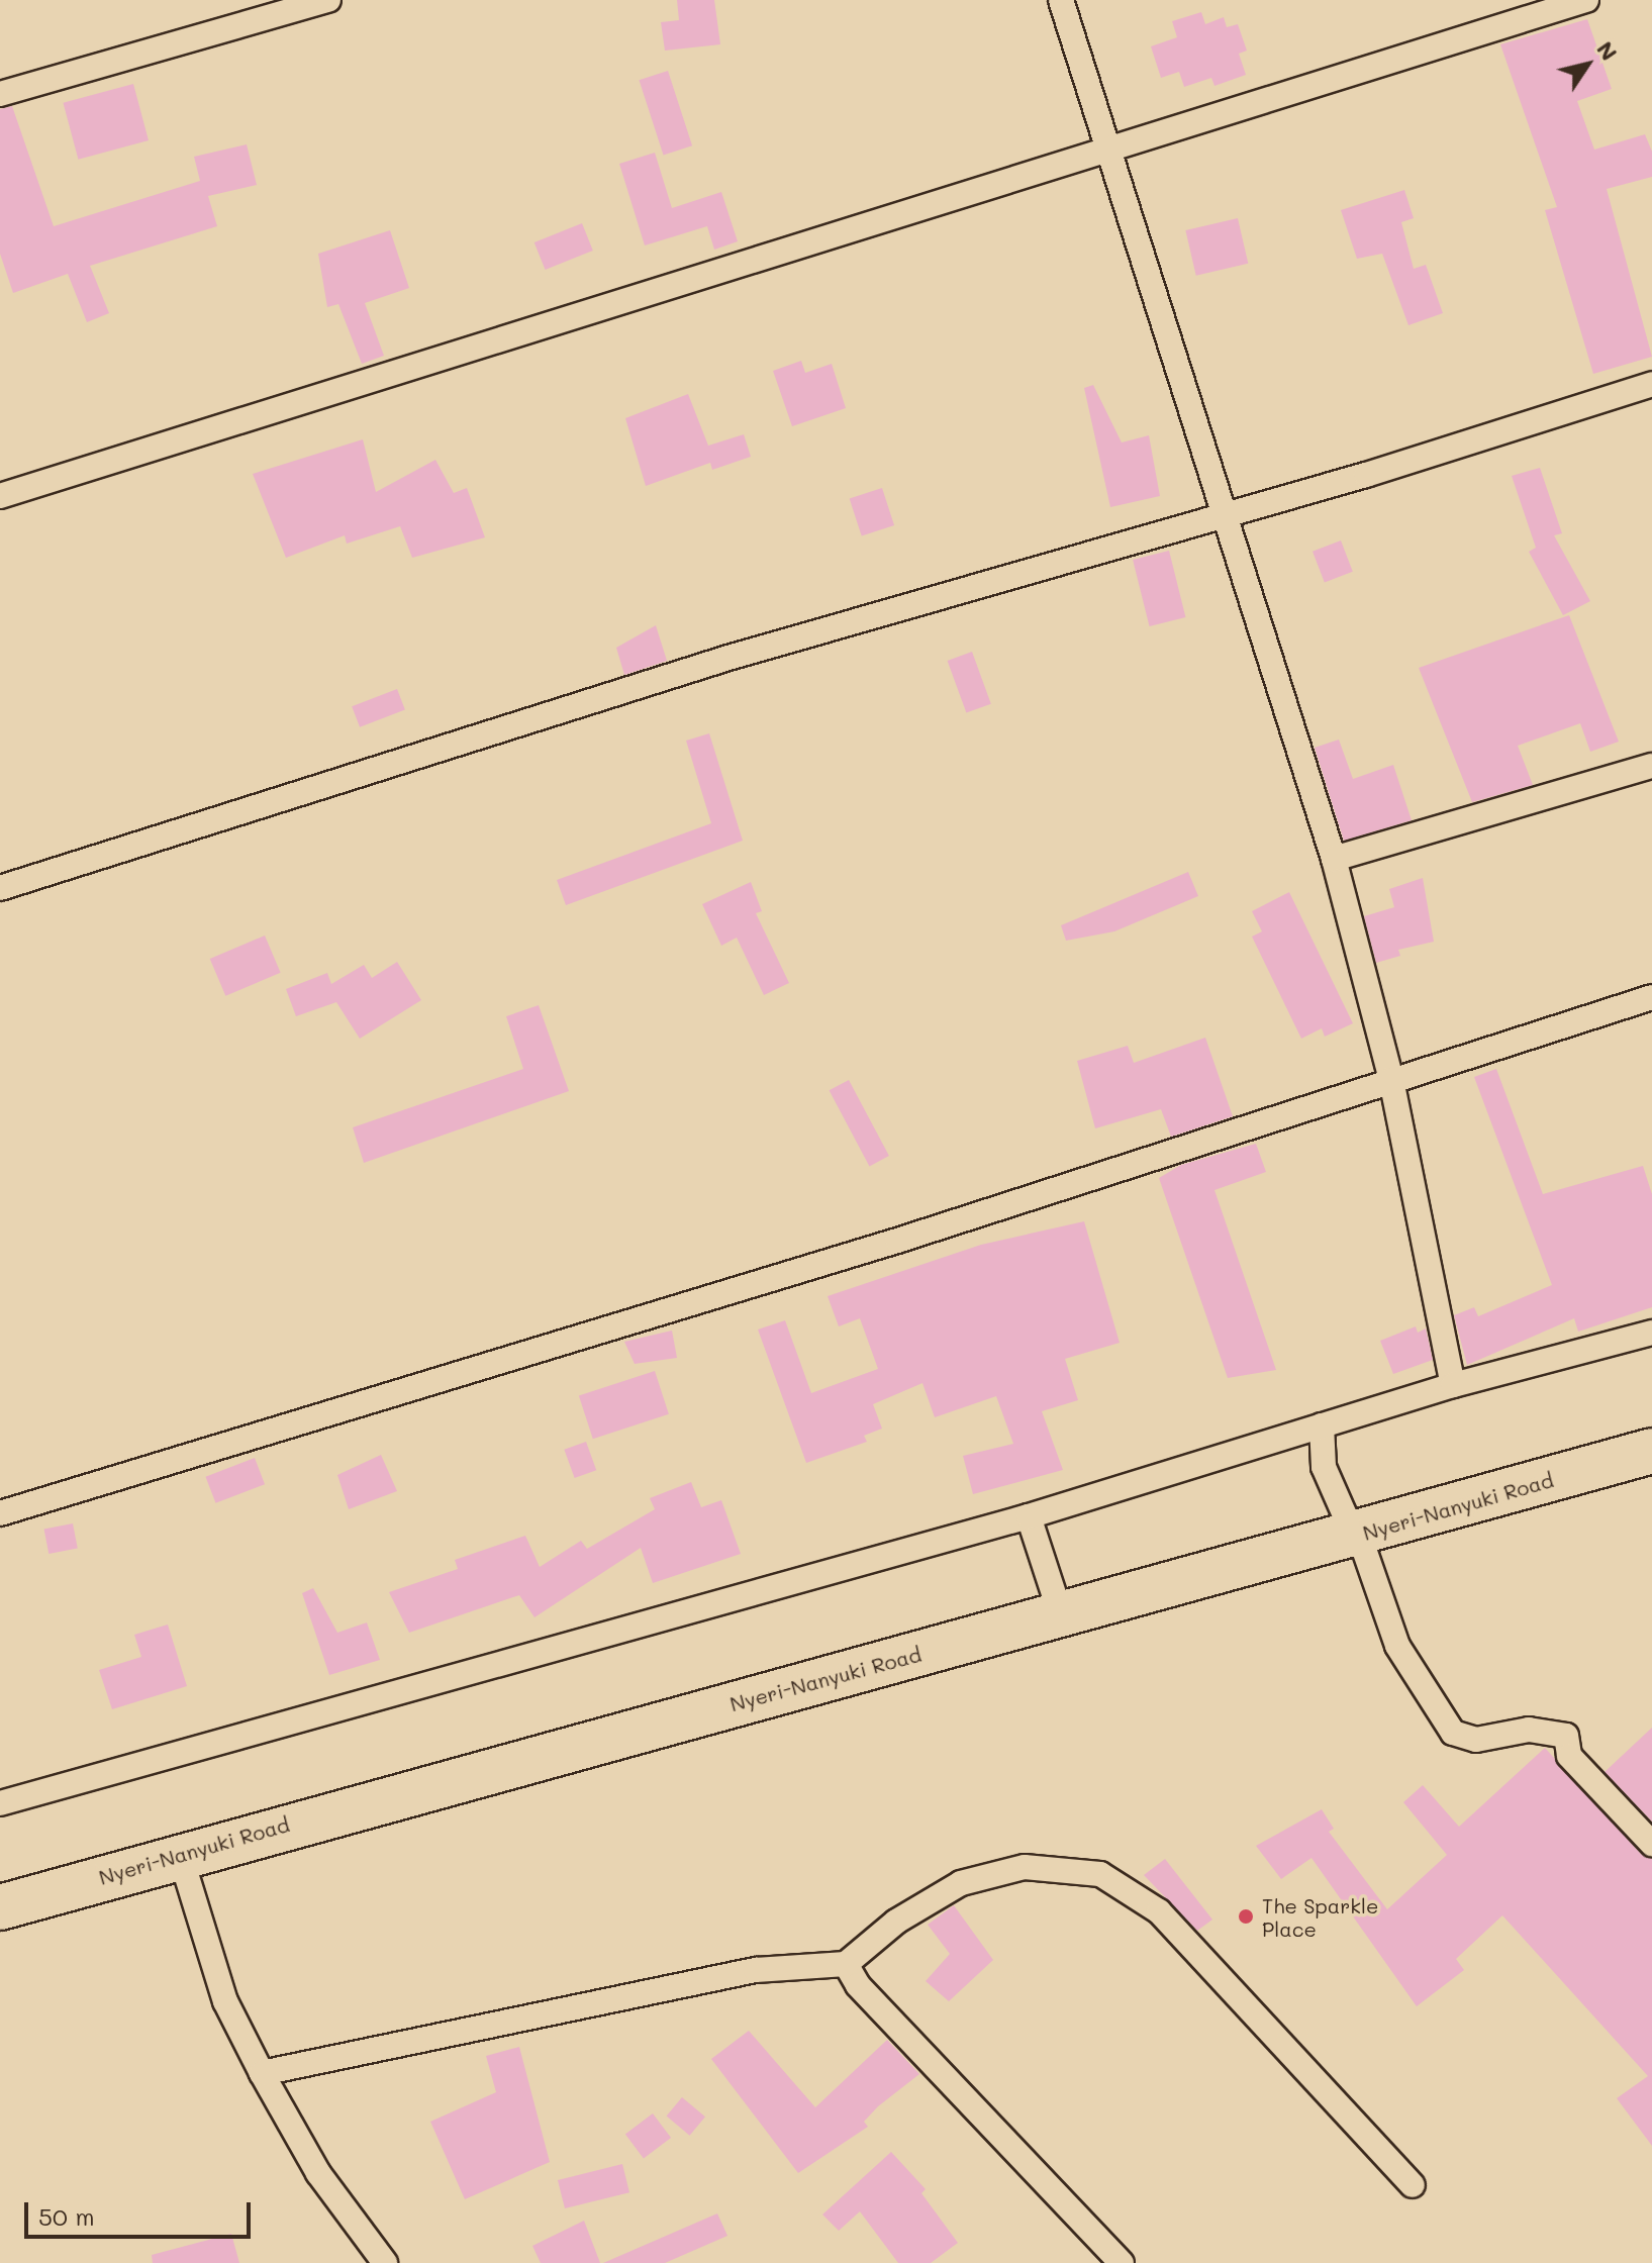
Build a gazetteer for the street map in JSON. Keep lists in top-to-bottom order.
{
  "streets": {
    "highway": ["Nyeri-Nanyuki Road"]
  },
  "places": ["The Sparkle Place"],
  "scale_bar": "50 m",
  "north": "top right"
}
